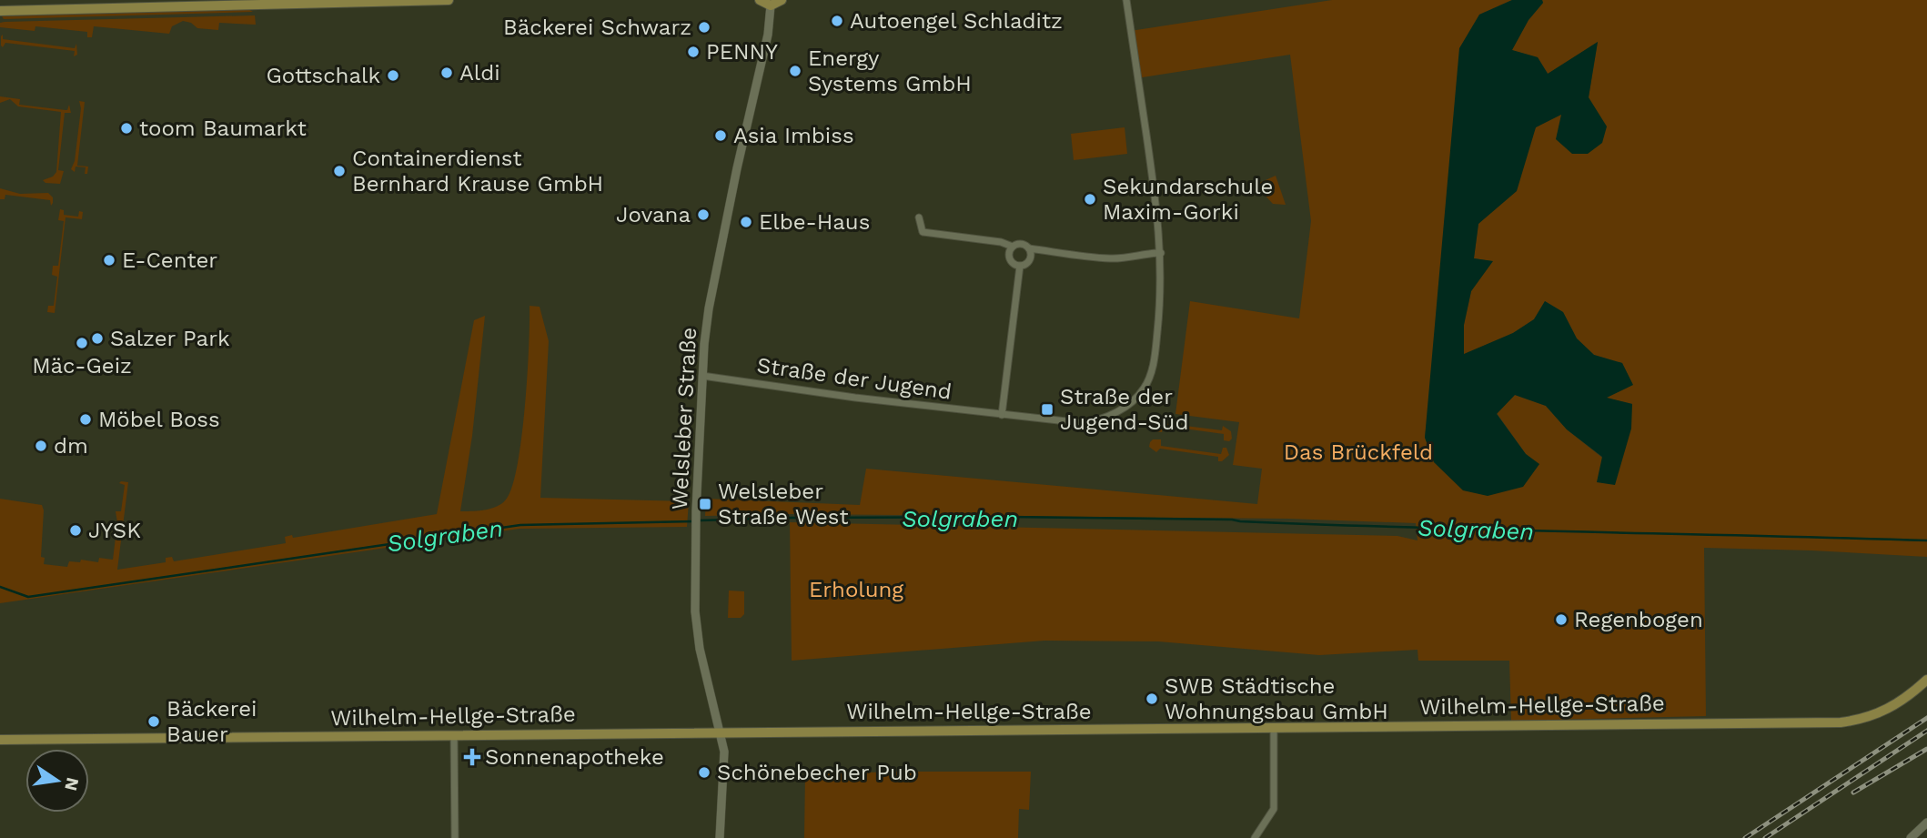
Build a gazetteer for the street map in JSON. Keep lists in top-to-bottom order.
{
  "streets": {
    "main road": ["Wilhelm-Hellge-Straße"],
    "street": ["Straße der Jugend", "Welsleber Straße"]
  },
  "crossings": [
    ["Straße der Jugend", "Welsleber Straße"],
    ["Welsleber Straße", "Wilhelm-Hellge-Straße"]
  ],
  "water": ["Solgraben"],
  "parks": ["Das Brückfeld", "Erholung"],
  "places": {
    "other": [
      "Autoengel Schladitz",
      "Bäckerei Schwarz",
      "PENNY",
      "Energy Systems GmbH",
      "Aldi",
      "Gottschalk",
      "toom Baumarkt",
      "Asia Imbiss",
      "Containerdienst Bernhard Krause GmbH",
      "Sekundarschule Maxim-Gorki",
      "Jovana",
      "Elbe-Haus",
      "E-Center",
      "Salzer Park",
      "Mäc-Geiz",
      "Möbel Boss",
      "dm",
      "JYSK",
      "Regenbogen",
      "SWB Städtische Wohnungsbau GmbH",
      "Bäckerei Bauer",
      "Schönebecher Pub"
    ],
    "transit": ["Straße der Jugend-Süd", "Welsleber Straße West"],
    "health": ["Sonnenapotheke"]
  },
  "north": "right"
}
